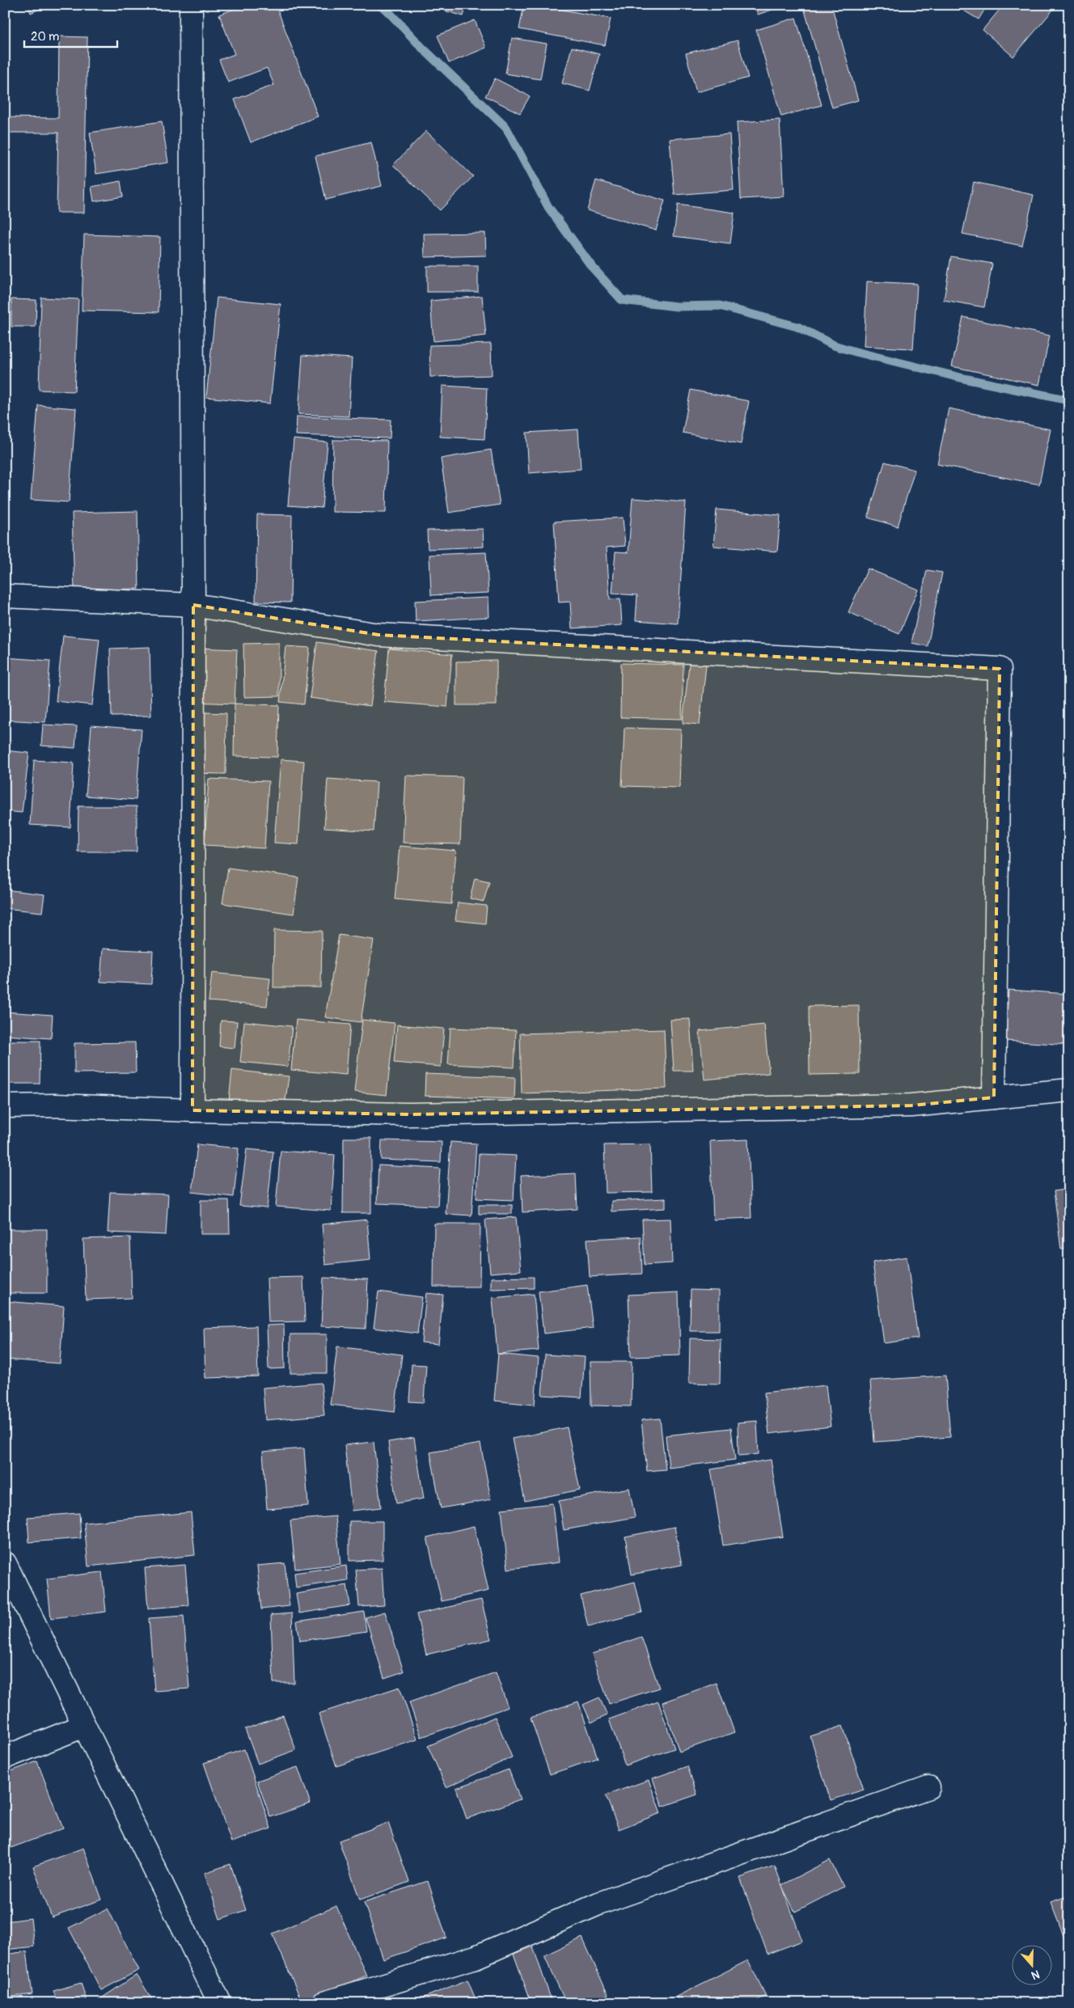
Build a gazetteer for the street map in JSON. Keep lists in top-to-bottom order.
{
  "scale_bar": "20 m",
  "north": "bottom"
}
